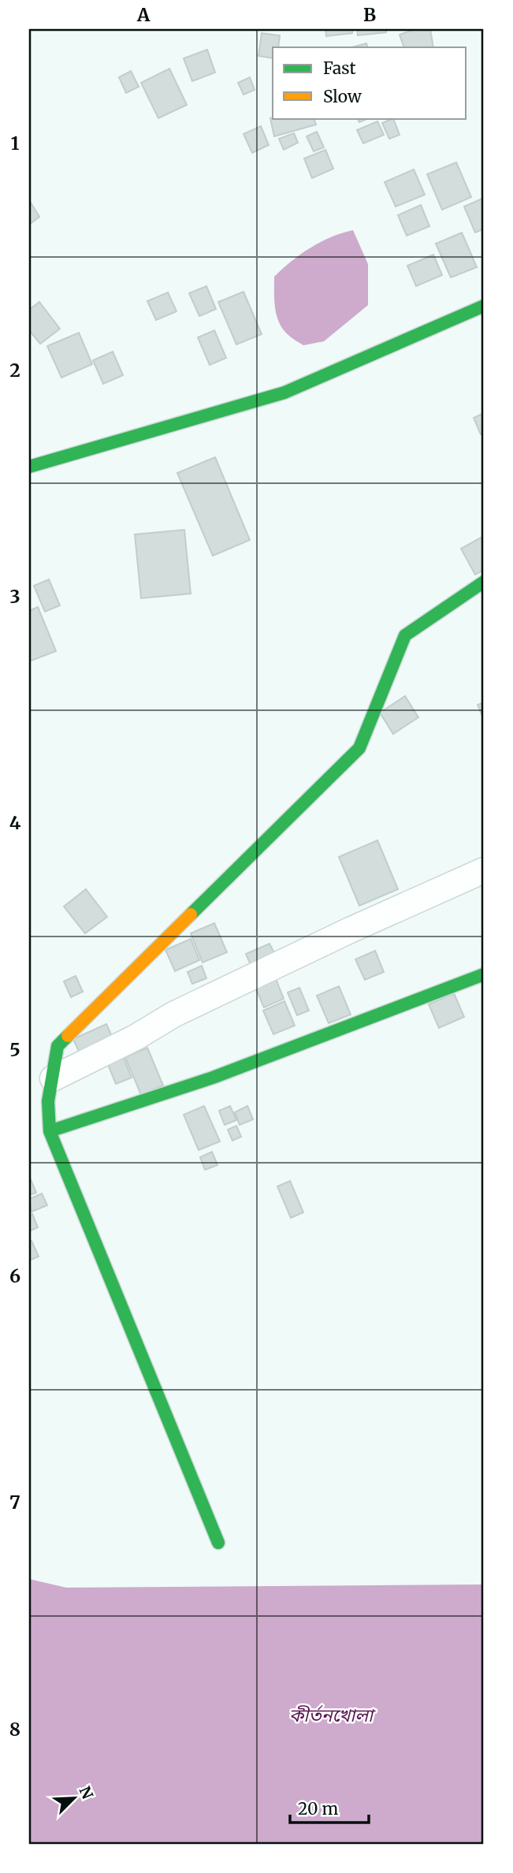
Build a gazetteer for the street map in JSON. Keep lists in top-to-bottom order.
{
  "water": ["কীর্তনখোলা"],
  "legend": ["Fast", "Slow"],
  "scale_bar": "20 m",
  "north": "top right",
  "grid": {
    "columns": ["A", "B"],
    "rows": [
      "1",
      "2",
      "3",
      "4",
      "5",
      "6",
      "7",
      "8"
    ]
  }
}
